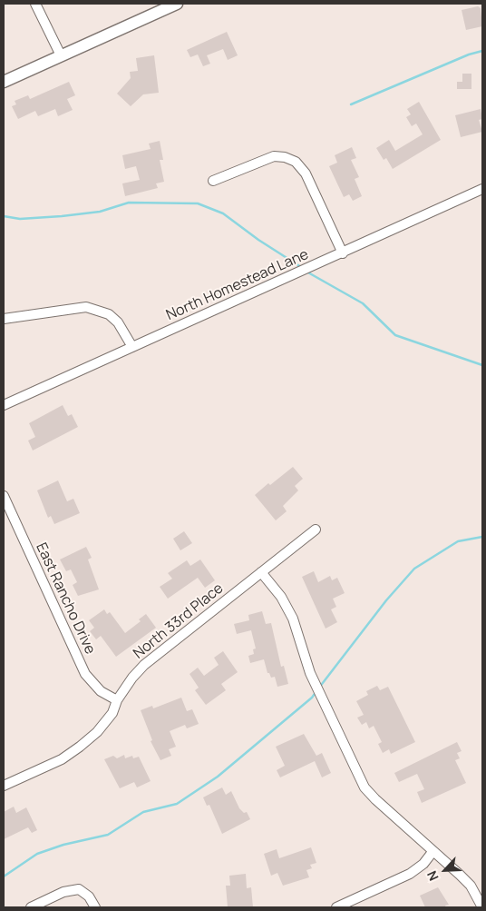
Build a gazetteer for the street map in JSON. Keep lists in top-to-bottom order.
{
  "streets": {
    "street": ["North Homestead Lane", "East Rancho Drive", "North 33rd Place"]
  },
  "crossings": [
    ["East Rancho Drive", "North 33rd Place"]
  ],
  "north": "bottom left"
}
